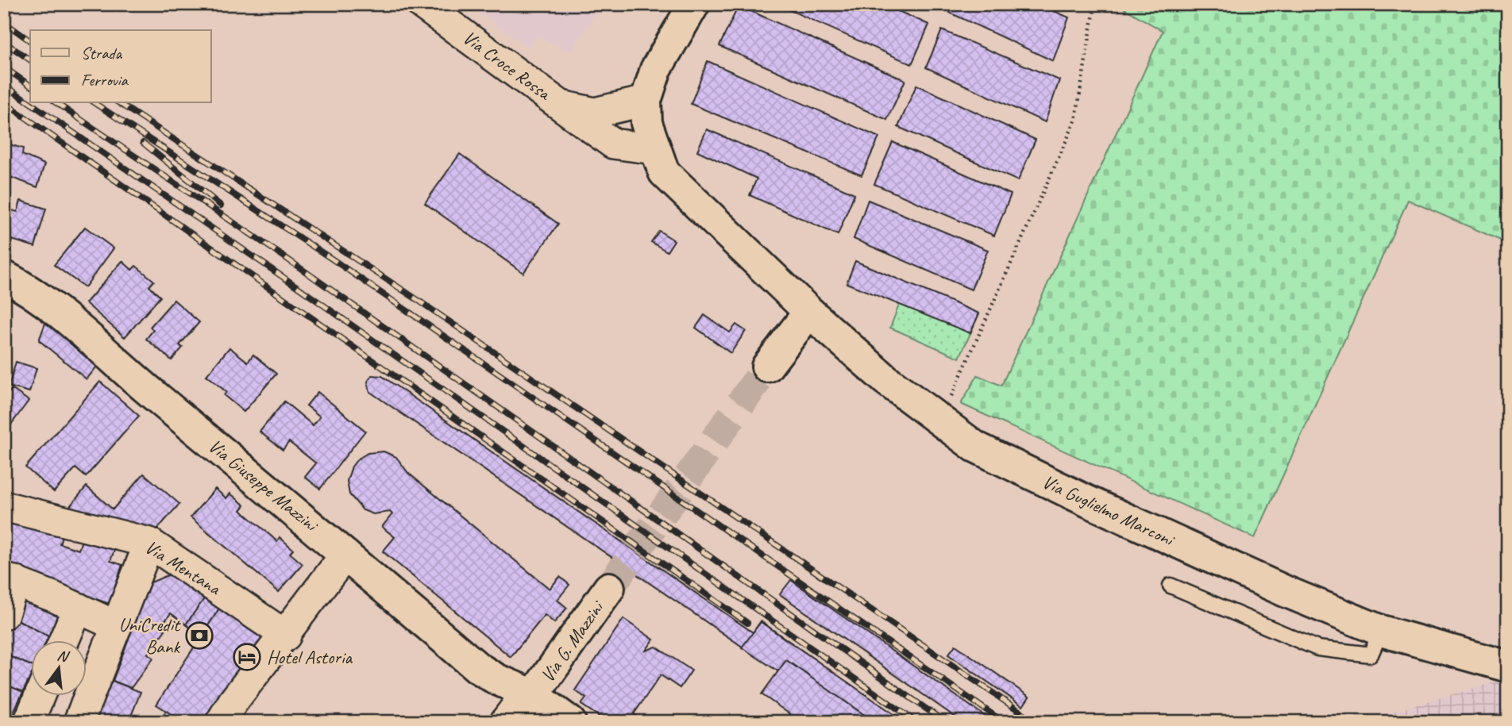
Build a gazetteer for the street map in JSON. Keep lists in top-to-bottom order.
{
  "streets": {
    "street": [
      "Via Croce Rossa",
      "Via Giuseppe Mazzini",
      "Via Guglielmo Marconi",
      "Via Mentana",
      "Via G. Mazzini"
    ]
  },
  "crossings": [
    ["Via Croce Rossa", "Via Guglielmo Marconi"],
    ["Via Giuseppe Mazzini", "Via G. Mazzini"]
  ],
  "places": {
    "bank": ["UniCredit Bank"],
    "hotel": ["Hotel Astoria"]
  },
  "legend": ["Strada", "Ferrovia"],
  "north": "top"
}
